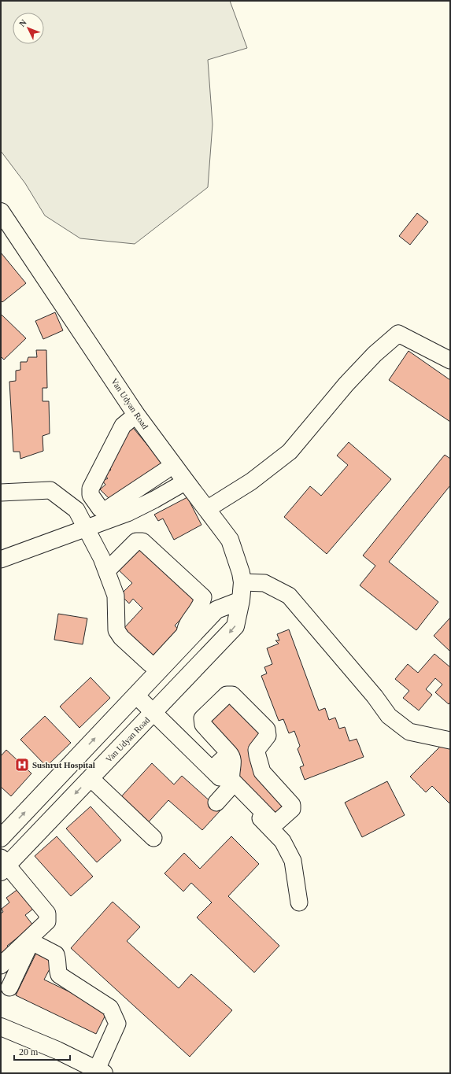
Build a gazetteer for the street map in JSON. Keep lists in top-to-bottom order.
{
  "streets": {
    "street": ["Van Udyan Road"]
  },
  "places": {
    "hospital": ["Sushrut Hospital"]
  },
  "scale_bar": "20 m",
  "north": "top left"
}
